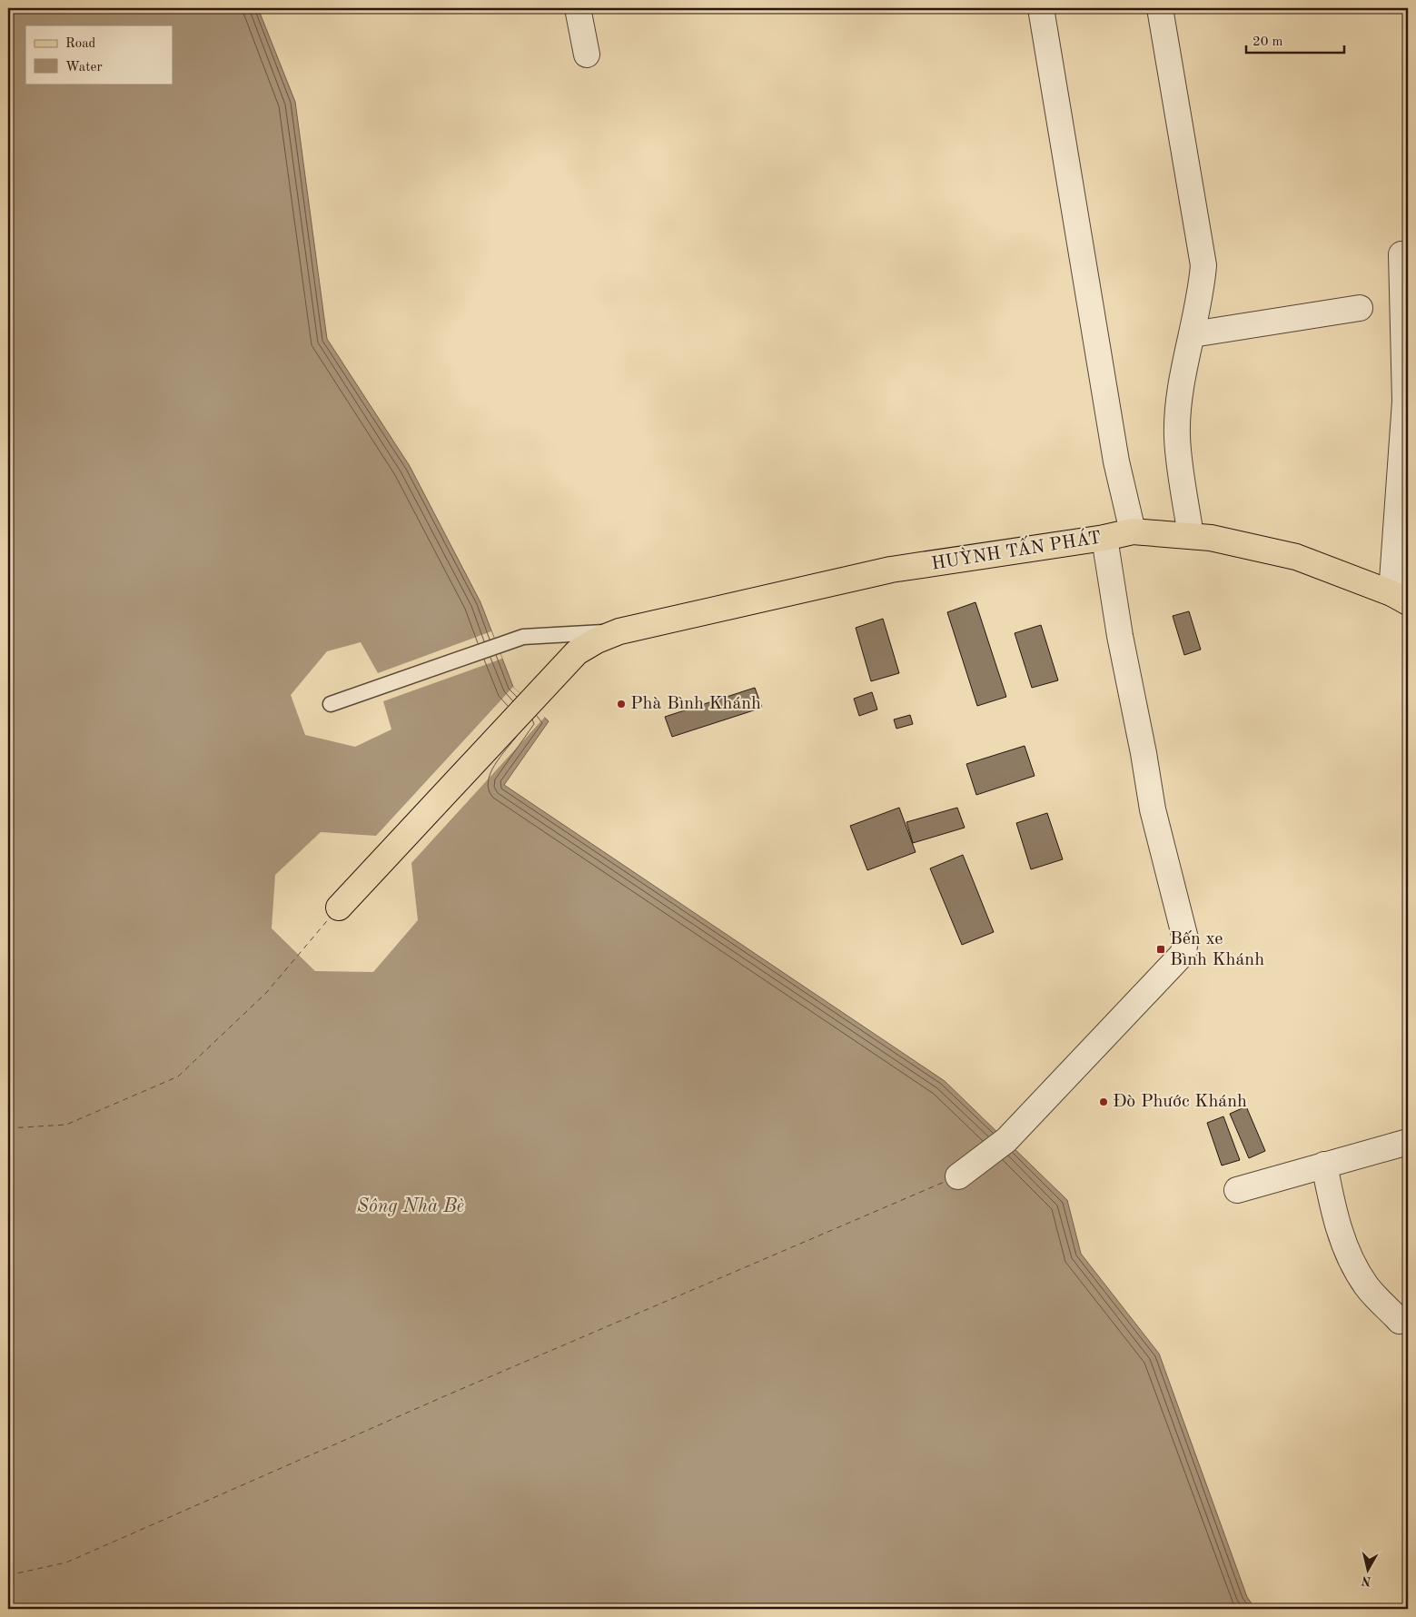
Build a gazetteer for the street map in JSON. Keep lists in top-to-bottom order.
{
  "streets": {
    "main road": ["HUỲNH TẤN PHÁT"]
  },
  "water": ["Sông Nhà Bè"],
  "places": {
    "other": ["Phà Bình Khánh", "Đò Phước Khánh"],
    "transit": ["Bến xe Bình Khánh"]
  },
  "legend": ["Road", "Water"],
  "scale_bar": "20 m",
  "north": "bottom"
}
